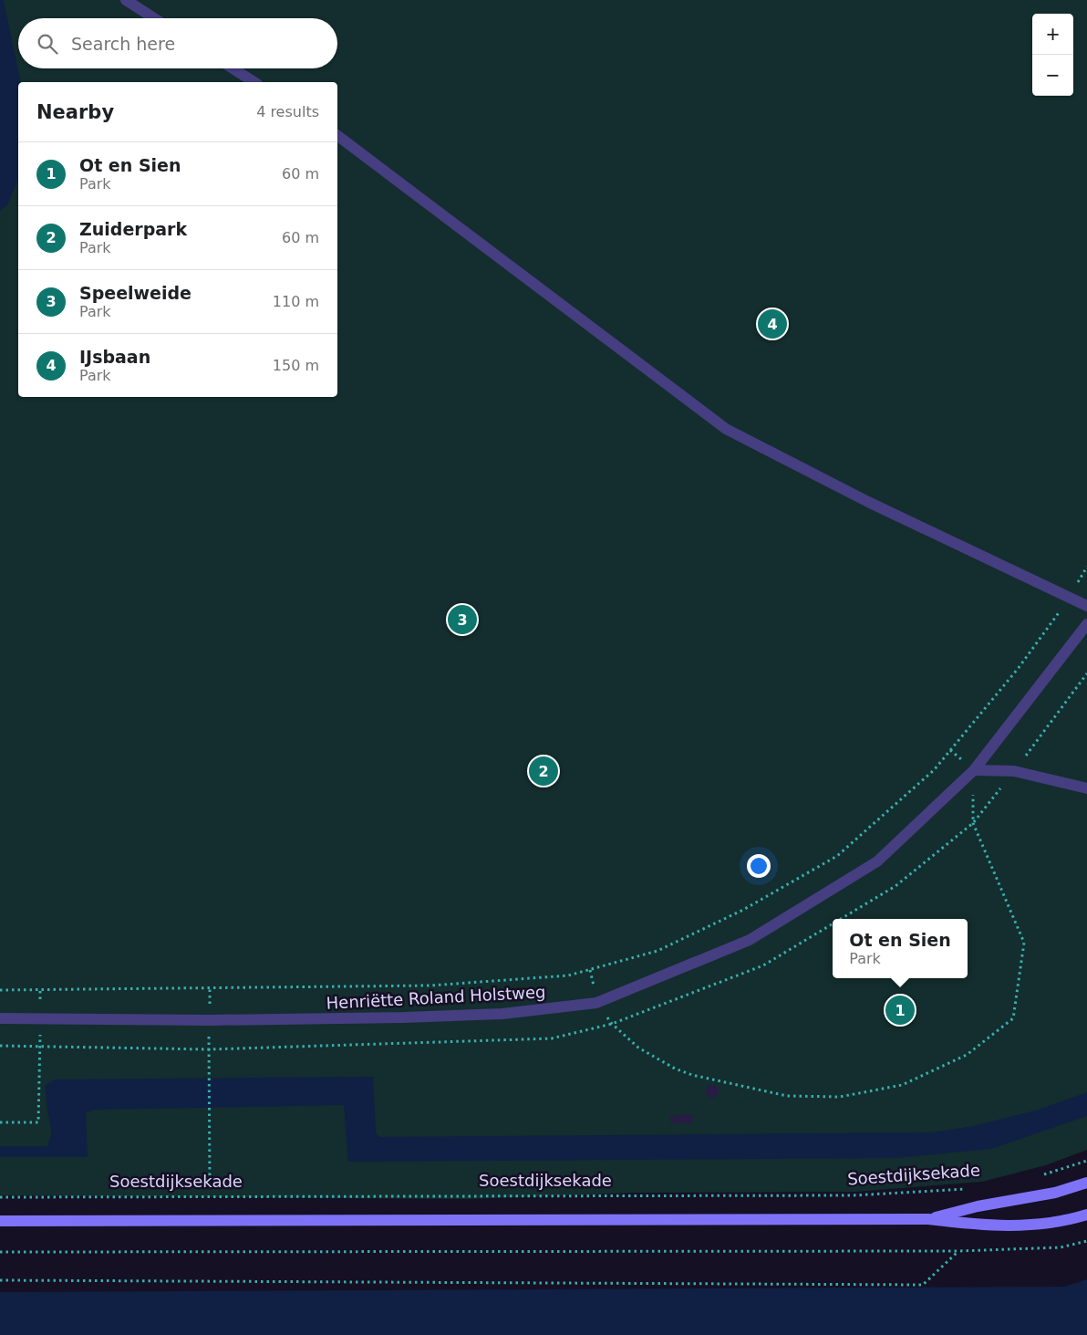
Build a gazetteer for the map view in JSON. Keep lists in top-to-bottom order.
{
  "streets": {
    "street": ["Henriëtte Roland Holstweg"],
    "path": ["Soestdijksekade"]
  },
  "page": {
    "map_buttons": ["+", "−"],
    "search": "Search here",
    "heading": ["Nearby", "4 results"],
    "list": [
      {
        "mark": "1",
        "name": "Ot en Sien",
        "note": "Park",
        "value": "60 m"
      },
      {
        "mark": "2",
        "name": "Zuiderpark",
        "note": "Park",
        "value": "60 m"
      },
      {
        "mark": "3",
        "name": "Speelweide",
        "note": "Park",
        "value": "110 m"
      },
      {
        "mark": "4",
        "name": "IJsbaan",
        "note": "Park",
        "value": "150 m"
      }
    ],
    "pins": [
      "4",
      "3",
      "2",
      "1"
    ],
    "popup": ["Ot en Sien", "Park"]
  }
}
